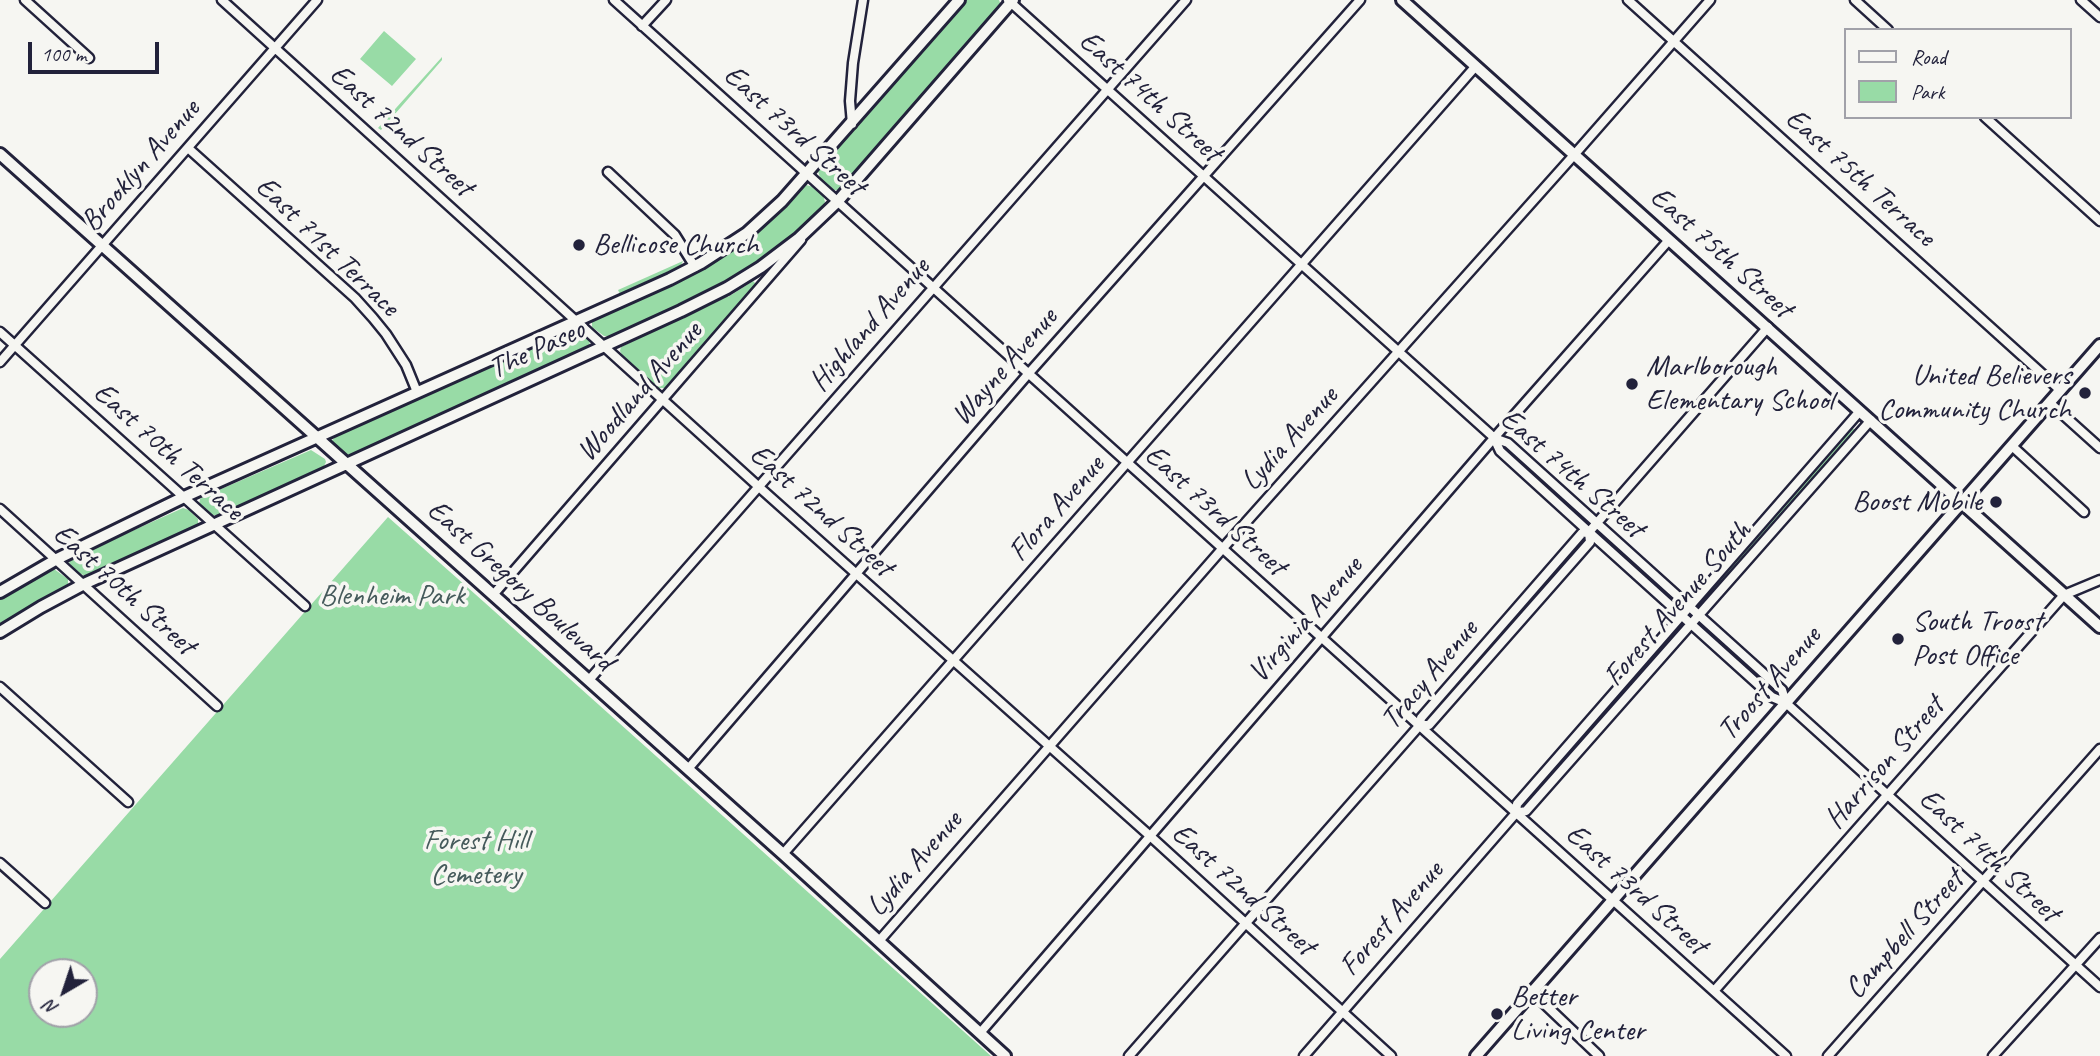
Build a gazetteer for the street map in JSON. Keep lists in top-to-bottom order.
{
  "streets": {
    "main road": [
      "East 75th Street",
      "The Paseo",
      "East Gregory Boulevard",
      "Troost Avenue"
    ],
    "street": [
      "East 74th Street",
      "East 72nd Street",
      "East 73rd Street",
      "Brooklyn Avenue",
      "East 75th Terrace",
      "East 71st Terrace",
      "Highland Avenue",
      "Wayne Avenue",
      "Woodland Avenue",
      "Lydia Avenue",
      "East 70th Terrace",
      "Flora Avenue",
      "East 70th Street",
      "Forest Avenue South",
      "Virginia Avenue",
      "Tracy Avenue",
      "Harrison Street",
      "Forest Avenue",
      "Campbell Street"
    ]
  },
  "crossings": [
    ["East 74th Street", "Highland Avenue"],
    ["East 74th Street", "The Paseo"],
    ["East 74th Street", "Wayne Avenue"],
    ["East 74th Street", "Lydia Avenue"],
    ["East 74th Street", "Flora Avenue"],
    ["East 74th Street", "Forest Avenue South"],
    ["East 74th Street", "Virginia Avenue"],
    ["East 74th Street", "Tracy Avenue"],
    ["East 74th Street", "Troost Avenue"],
    ["East 74th Street", "Harrison Street"],
    ["East 74th Street", "Campbell Street"],
    ["East 72nd Street", "Brooklyn Avenue"],
    ["East 72nd Street", "Highland Avenue"],
    ["East 72nd Street", "The Paseo"],
    ["East 72nd Street", "Wayne Avenue"],
    ["East 72nd Street", "Woodland Avenue"],
    ["East 72nd Street", "Lydia Avenue"],
    ["East 72nd Street", "Flora Avenue"],
    ["East 72nd Street", "Virginia Avenue"],
    ["East 72nd Street", "Tracy Avenue"],
    ["East 72nd Street", "Forest Avenue"],
    ["East 73rd Street", "Highland Avenue"],
    ["East 73rd Street", "The Paseo"],
    ["East 73rd Street", "Wayne Avenue"],
    ["East 73rd Street", "Lydia Avenue"],
    ["East 73rd Street", "Flora Avenue"],
    ["East 73rd Street", "Forest Avenue South"],
    ["East 73rd Street", "Virginia Avenue"],
    ["East 73rd Street", "Tracy Avenue"],
    ["East 73rd Street", "Troost Avenue"],
    ["East 73rd Street", "Harrison Street"],
    ["East 73rd Street", "Forest Avenue"],
    ["Brooklyn Avenue", "East 71st Terrace"],
    ["Brooklyn Avenue", "East 70th Terrace"],
    ["Brooklyn Avenue", "East Gregory Boulevard"],
    ["East 75th Terrace", "Lydia Avenue"],
    ["East 75th Terrace", "Troost Avenue"],
    ["East 71st Terrace", "The Paseo"],
    ["East 75th Street", "Lydia Avenue"],
    ["East 75th Street", "Flora Avenue"],
    ["East 75th Street", "Forest Avenue South"],
    ["East 75th Street", "Virginia Avenue"],
    ["East 75th Street", "Tracy Avenue"],
    ["East 75th Street", "Troost Avenue"],
    ["East 75th Street", "Harrison Street"],
    ["Highland Avenue", "East Gregory Boulevard"],
    ["The Paseo", "Woodland Avenue"],
    ["The Paseo", "East 70th Terrace"],
    ["The Paseo", "East Gregory Boulevard"],
    ["The Paseo", "East 70th Street"],
    ["Wayne Avenue", "East Gregory Boulevard"],
    ["Woodland Avenue", "East Gregory Boulevard"],
    ["Lydia Avenue", "East Gregory Boulevard"],
    ["Flora Avenue", "East Gregory Boulevard"],
    ["East Gregory Boulevard", "Virginia Avenue"],
    ["Forest Avenue South", "Forest Avenue"]
  ],
  "parks": ["Blenheim Park", "Forest Hill Cemetery"],
  "places": [
    "Bellicose Church",
    "Marlborough Elementary School",
    "United Believers Community Church",
    "Boost Mobile",
    "South Troost Post Office",
    "Better Living Center"
  ],
  "legend": ["Road", "Park"],
  "scale_bar": "100 m",
  "north": "bottom left"
}
